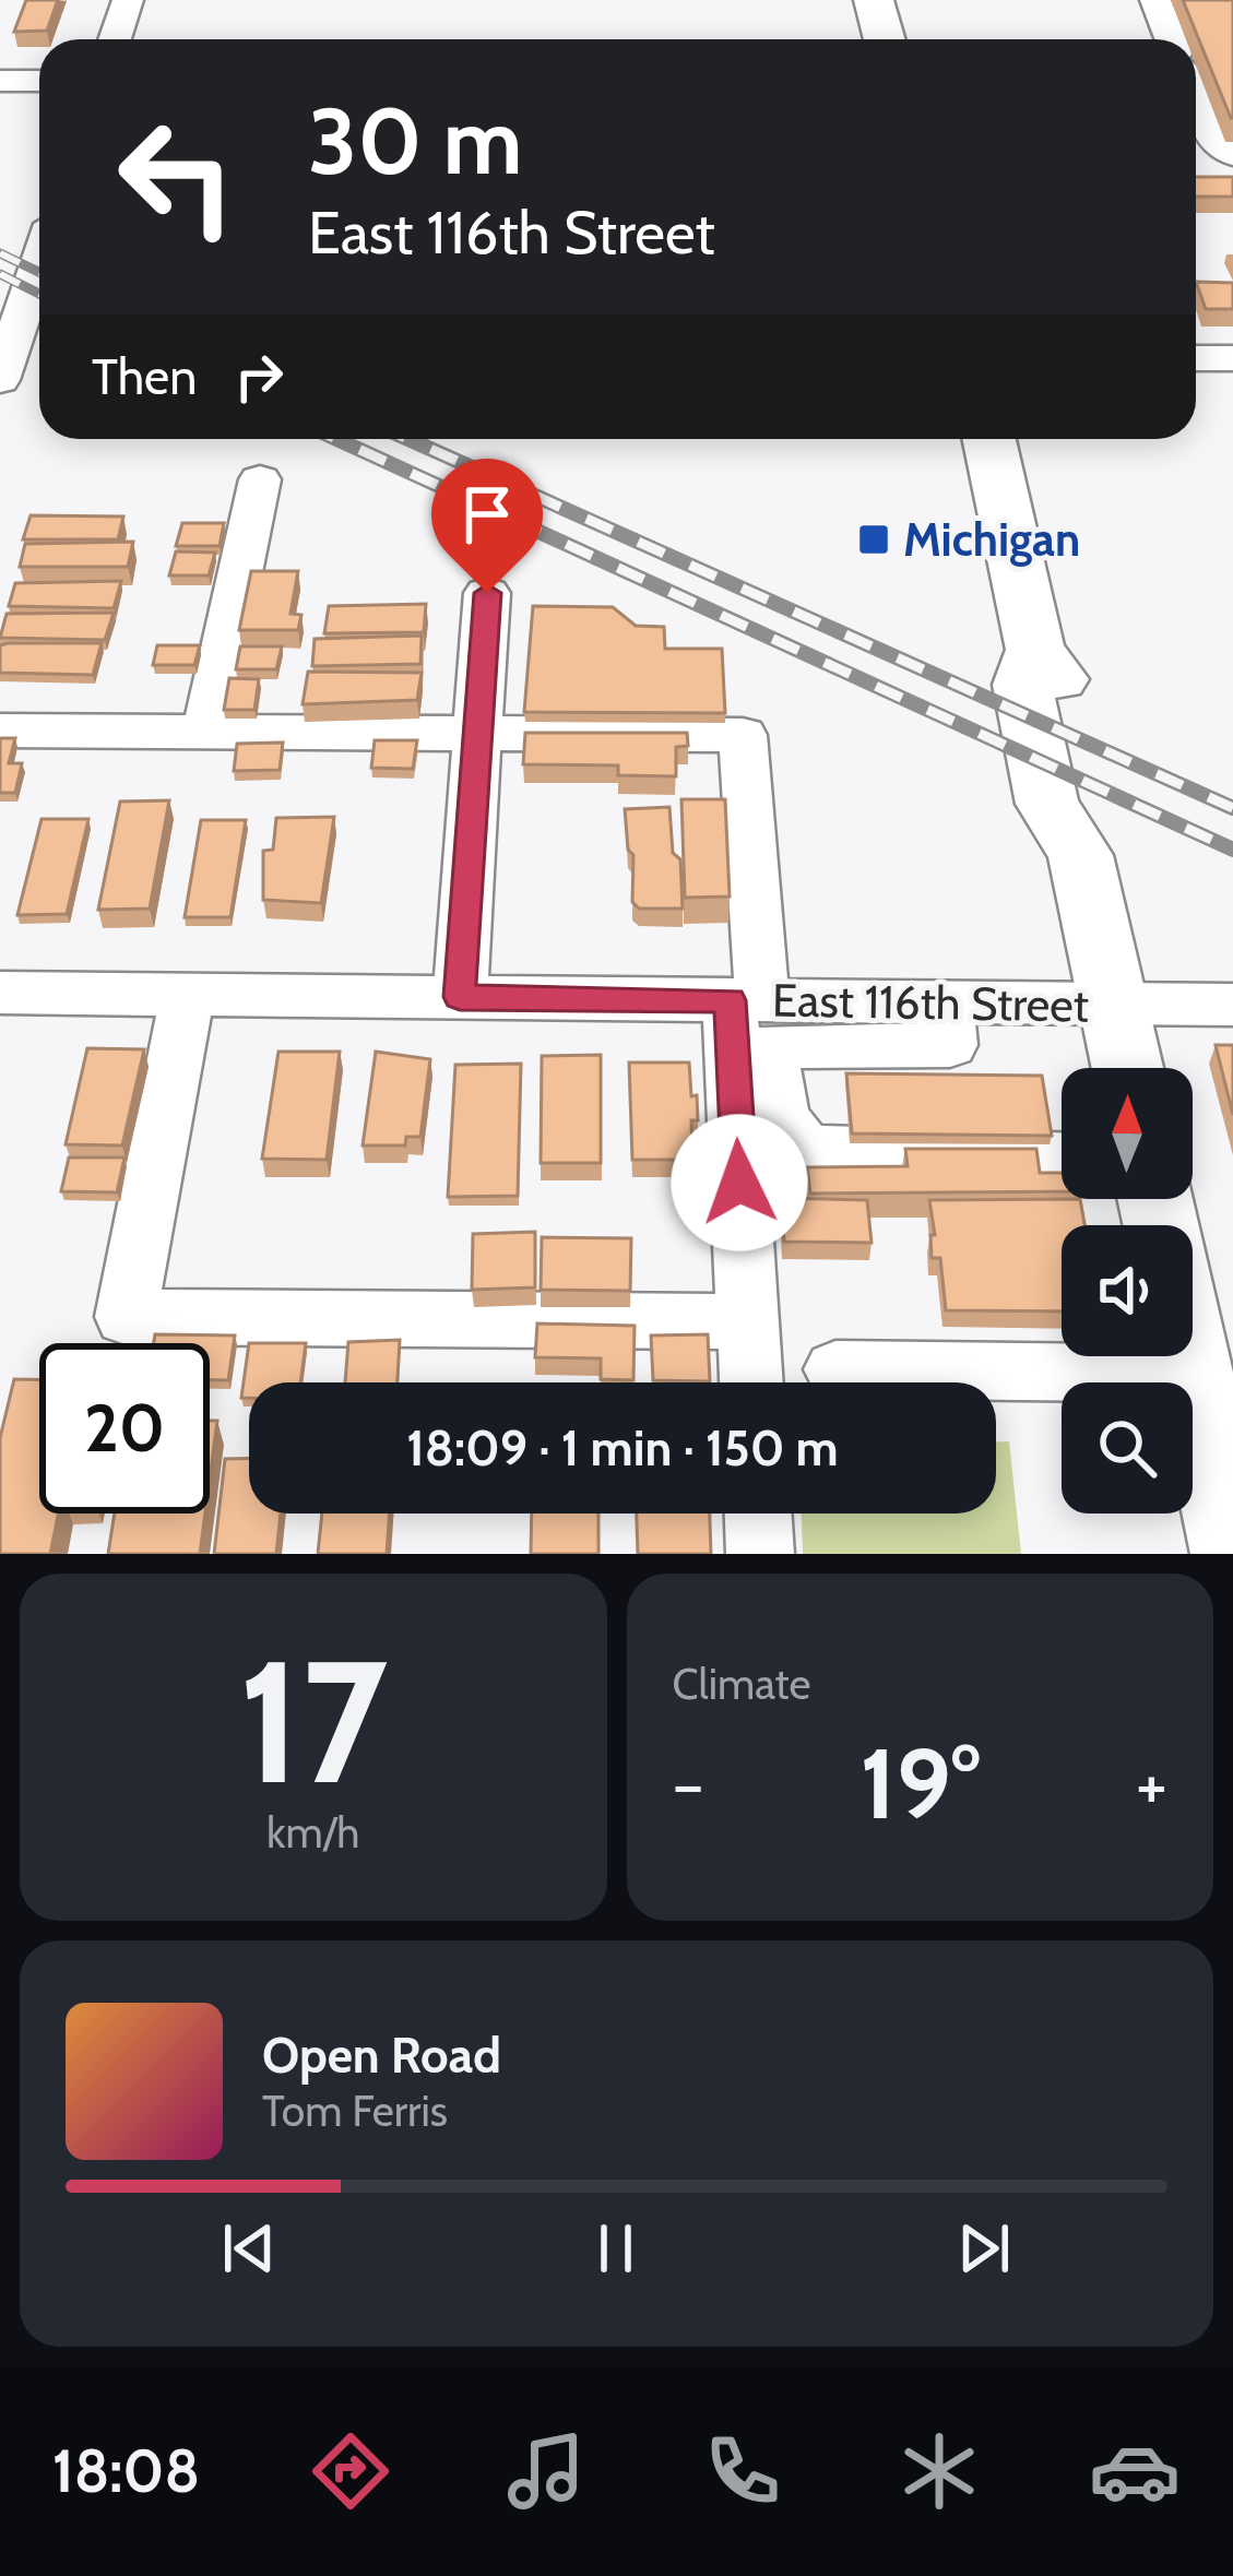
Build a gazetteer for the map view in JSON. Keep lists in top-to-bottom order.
{
  "streets": {
    "street": ["East 116th Street"]
  },
  "places": {
    "transit": ["Michigan"]
  },
  "north": "top",
  "page": {
    "turn": ["30 m", "East 116th Street"],
    "then": "Then",
    "limit": "20",
    "trip": "18:09 · 1 min · 150 m",
    "tile": [
      ["17", "km/h"],
      "Climate"
    ],
    "heat": ["−", "19°", "+"],
    "song": ["Open Road", "Tom Ferris"],
    "tabs": "18:08"
  }
}
